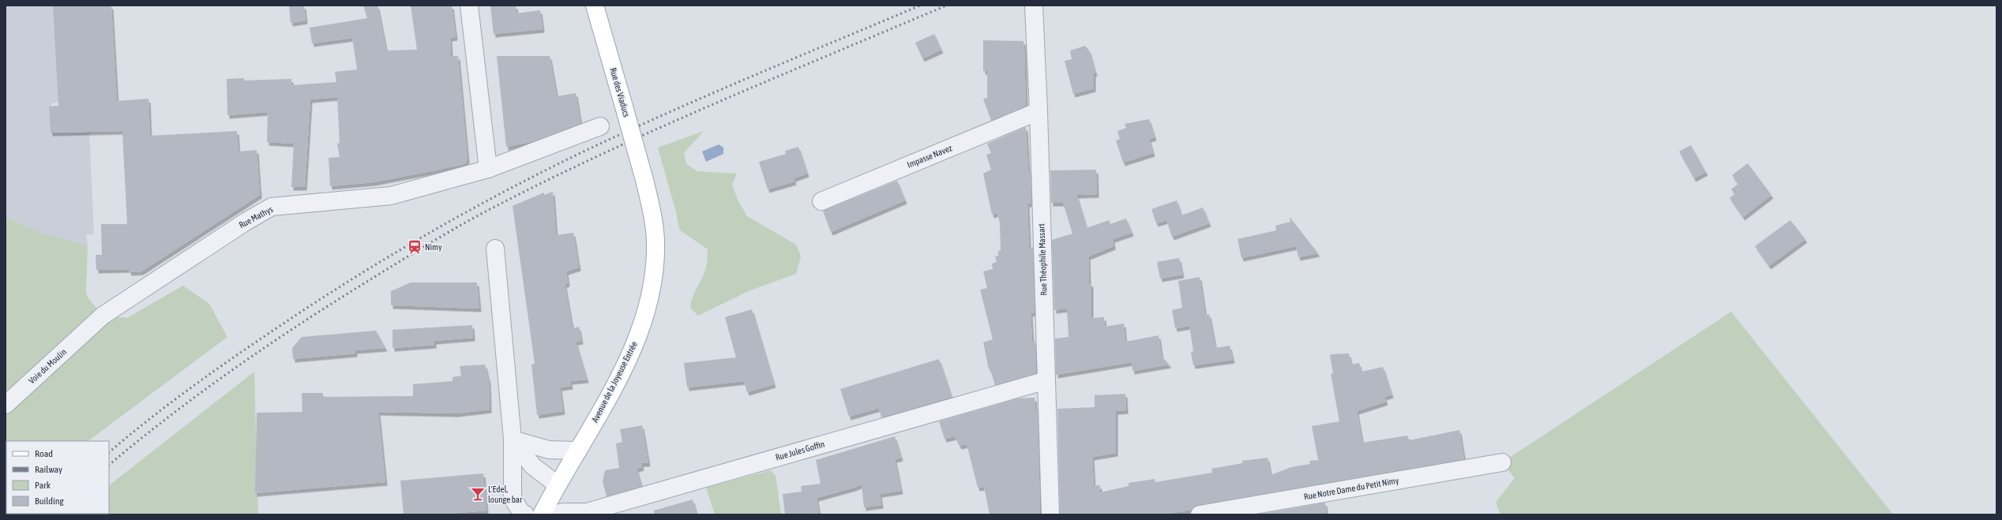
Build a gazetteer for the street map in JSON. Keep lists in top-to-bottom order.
{
  "streets": {
    "main road": ["Rue des Viaducs", "Avenue de la Joyeuse Entrée"],
    "street": [
      "Impasse Navez",
      "Rue Mathys",
      "Rue Théophile Massart",
      "Voie du Moulin",
      "Rue Jules Goffin",
      "Rue Notre Dame du Petit Nimy"
    ]
  },
  "crossings": [
    ["Rue des Viaducs", "Avenue de la Joyeuse Entrée"],
    ["Impasse Navez", "Rue Théophile Massart"],
    ["Rue Mathys", "Voie du Moulin"],
    ["Rue Théophile Massart", "Rue Jules Goffin"]
  ],
  "places": {
    "station": ["Nimy"],
    "bar": ["L'Edel, lounge bar"]
  },
  "legend": [
    "Road",
    "Railway",
    "Park",
    "Building"
  ]
}
